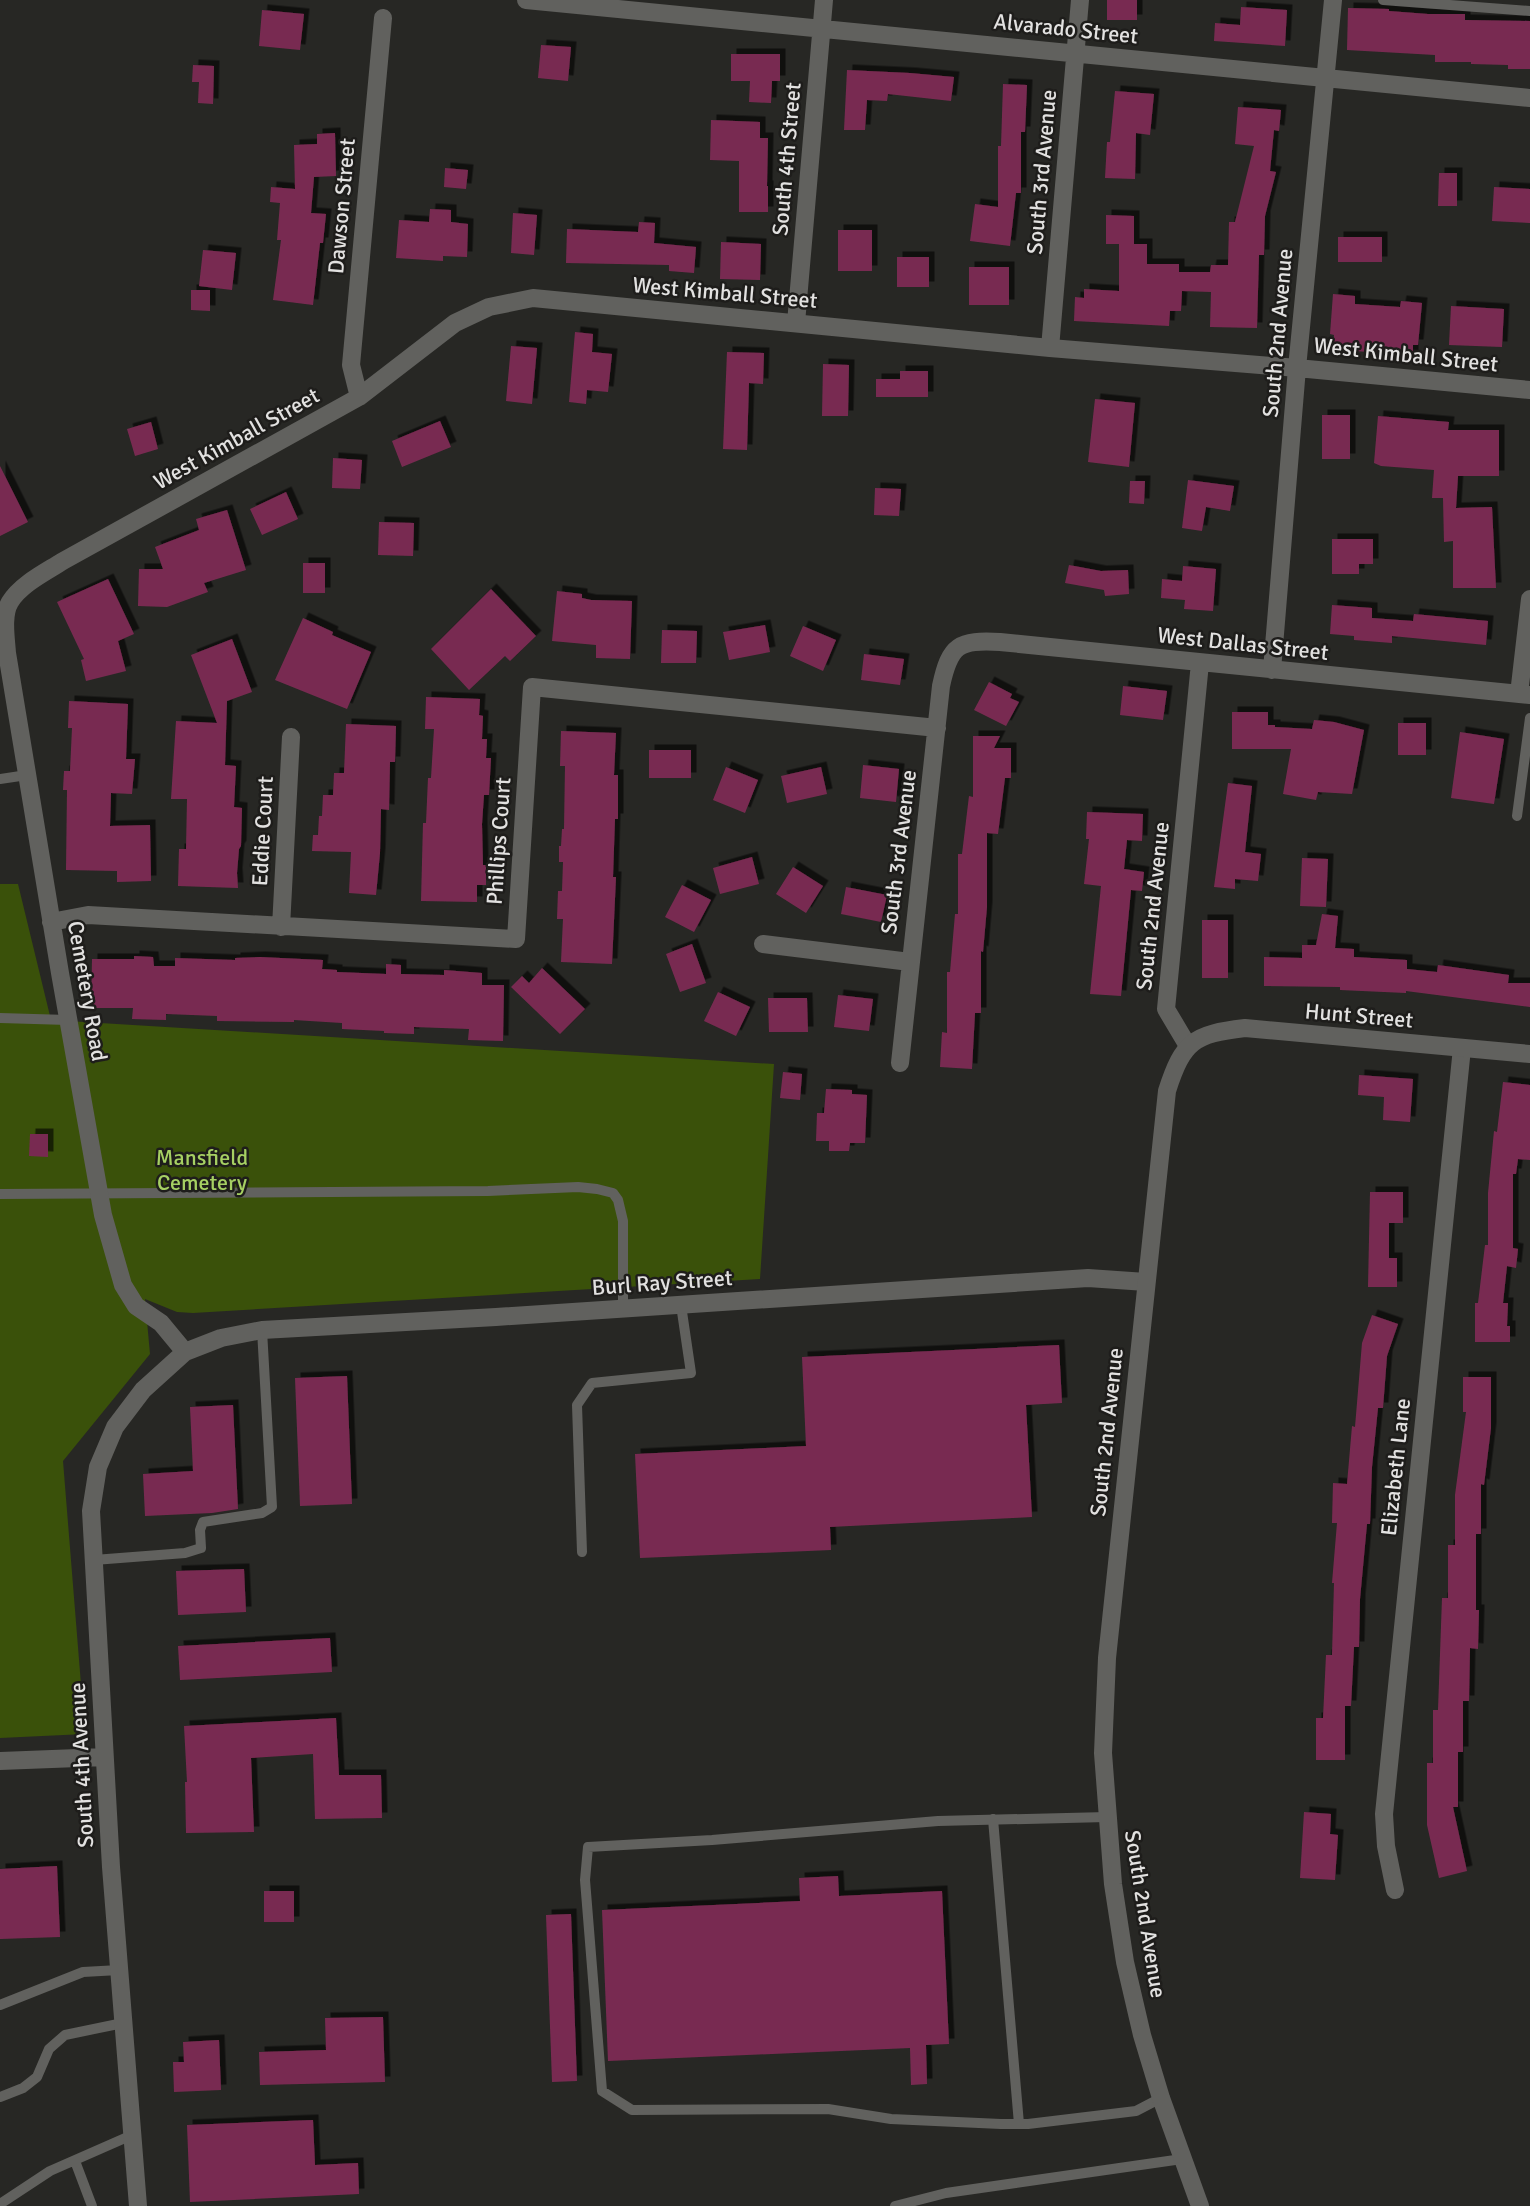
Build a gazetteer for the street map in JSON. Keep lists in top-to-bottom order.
{
  "streets": {
    "street": [
      "Alvarado Street",
      "South 4th Street",
      "South 3rd Avenue",
      "Dawson Street",
      "West Kimball Street",
      "South 2nd Avenue",
      "West Dallas Street",
      "Eddie Court",
      "Phillips Court",
      "Cemetery Road",
      "Hunt Street",
      "Burl Ray Street",
      "Elizabeth Lane",
      "South 4th Avenue"
    ]
  },
  "crossings": [
    ["Alvarado Street", "South 4th Street"],
    ["Alvarado Street", "South 3rd Avenue"],
    ["Alvarado Street", "South 2nd Avenue"],
    ["South 4th Street", "West Kimball Street"],
    ["South 3rd Avenue", "West Kimball Street"],
    ["South 3rd Avenue", "West Dallas Street"],
    ["South 3rd Avenue", "Phillips Court"],
    ["Dawson Street", "West Kimball Street"],
    ["West Kimball Street", "South 2nd Avenue"],
    ["West Kimball Street", "Cemetery Road"],
    ["South 2nd Avenue", "West Dallas Street"],
    ["South 2nd Avenue", "Hunt Street"],
    ["South 2nd Avenue", "Burl Ray Street"],
    ["Eddie Court", "Phillips Court"],
    ["Phillips Court", "Cemetery Road"],
    ["Cemetery Road", "Burl Ray Street"],
    ["Cemetery Road", "South 4th Avenue"],
    ["Hunt Street", "Elizabeth Lane"],
    ["Burl Ray Street", "South 4th Avenue"]
  ],
  "parks": ["Mansfield Cemetery"]
}
